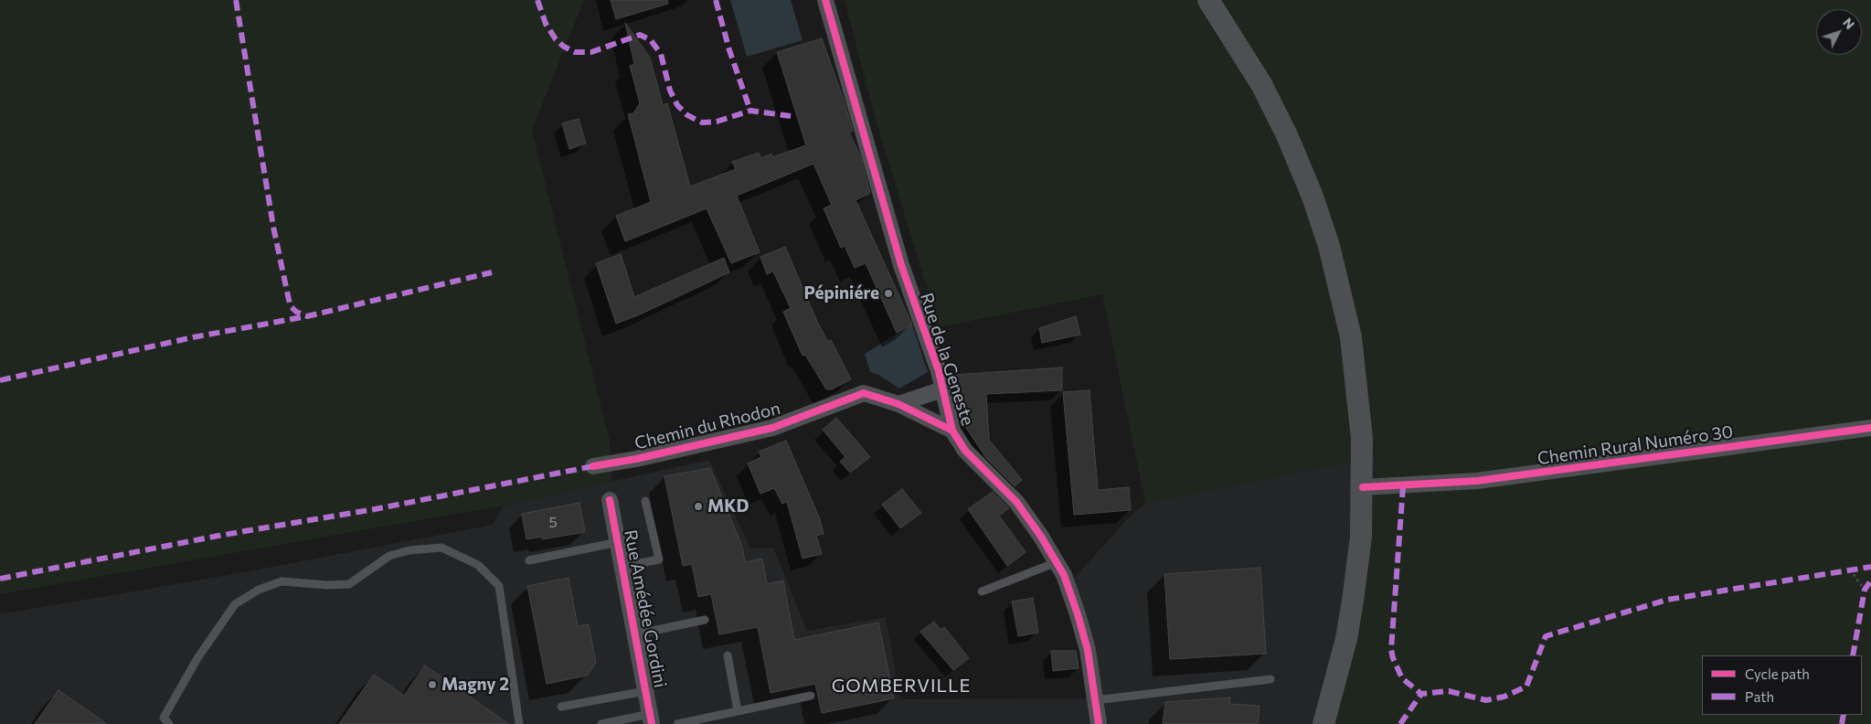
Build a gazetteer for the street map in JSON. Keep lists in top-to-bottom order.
{
  "streets": {
    "street": [
      "Rue de la Geneste",
      "Chemin du Rhodon",
      "Chemin Rural Numéro 30",
      "Rue Amédée Gordini"
    ]
  },
  "crossings": [
    ["Rue de la Geneste", "Chemin du Rhodon"]
  ],
  "districts": ["GOMBERVILLE"],
  "places": ["Pépiniére", "MKD", "Magny 2"],
  "house_numbers": ["5"],
  "legend": ["Cycle path", "Path"],
  "north": "top right"
}
